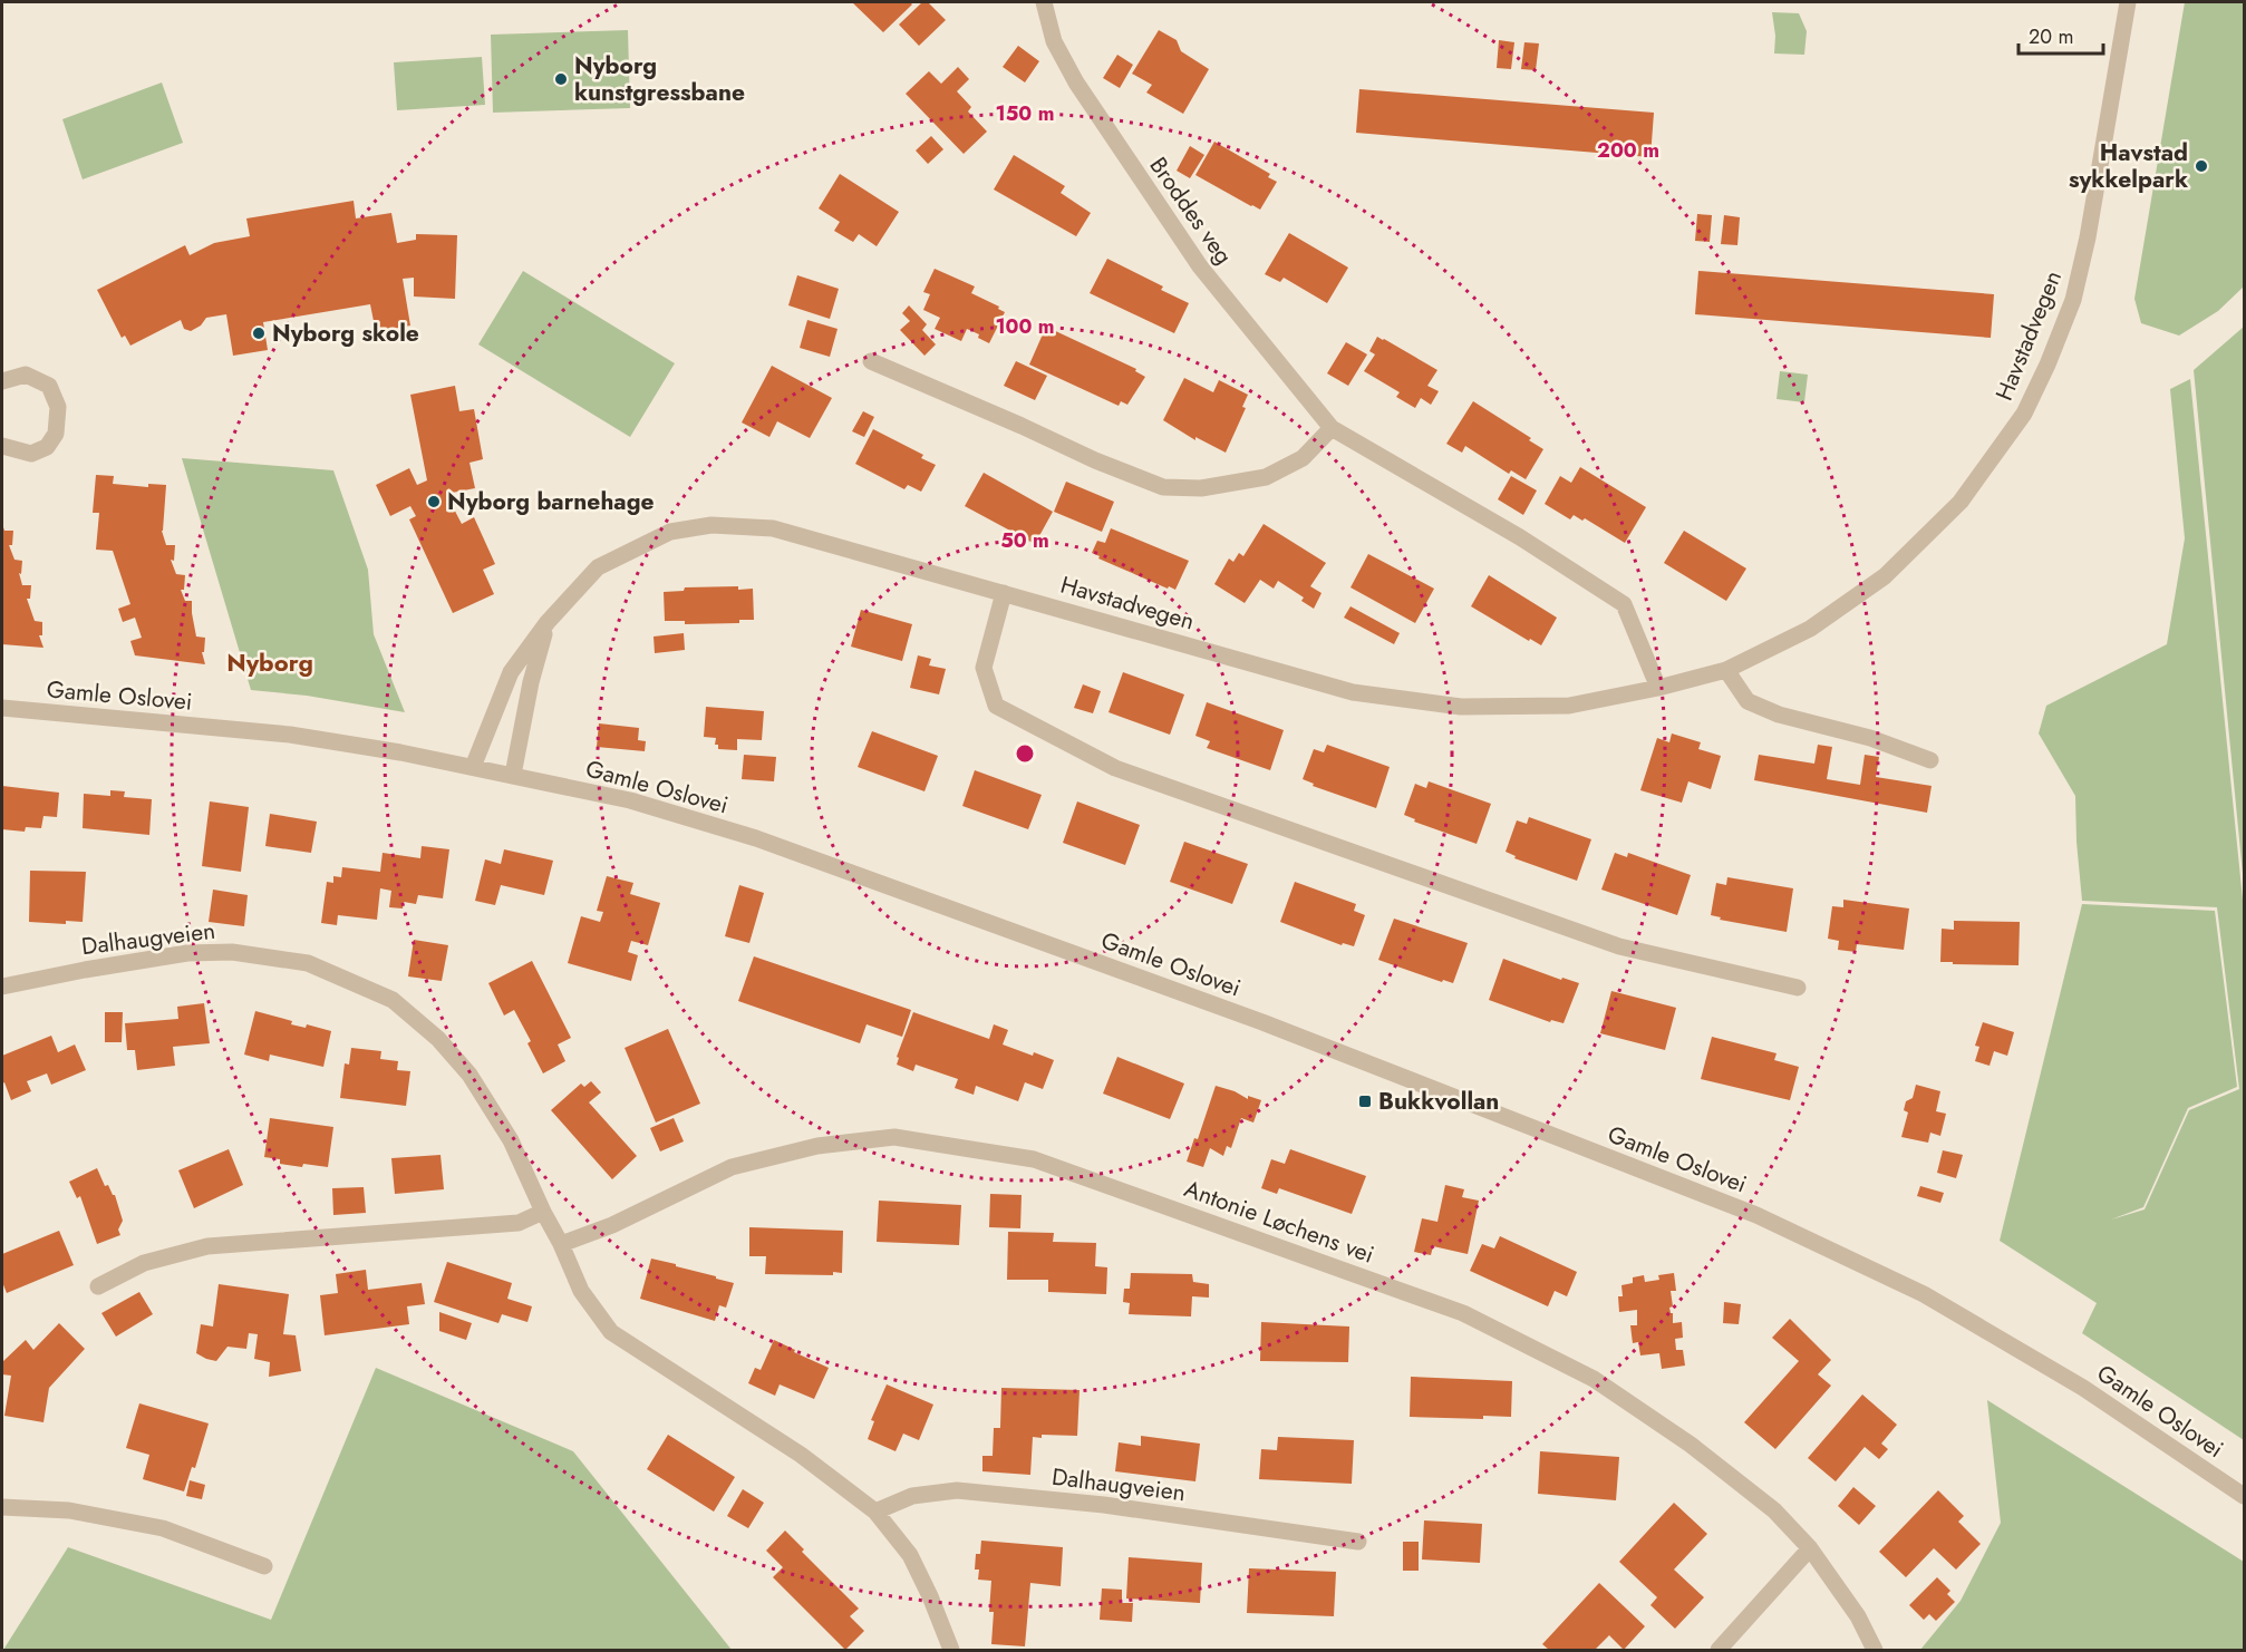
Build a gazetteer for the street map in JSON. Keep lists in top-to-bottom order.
{
  "streets": {
    "street": [
      "Broddes veg",
      "Havstadvegen",
      "Gamle Oslovei",
      "Dalhaugveien",
      "Antonie Løchens vei"
    ]
  },
  "crossings": [
    ["Broddes veg", "Havstadvegen"],
    ["Havstadvegen", "Gamle Oslovei"],
    ["Dalhaugveien", "Antonie Løchens vei"]
  ],
  "districts": ["Nyborg"],
  "places": {
    "other": [
      "Nyborg kunstgressbane",
      "Havstad sykkelpark",
      "Nyborg skole",
      "Nyborg barnehage"
    ],
    "transit": ["Bukkvollan"]
  },
  "scale_bar": "20 m",
  "rings": [
    "150 m",
    "200 m",
    "100 m",
    "50 m"
  ]
}
